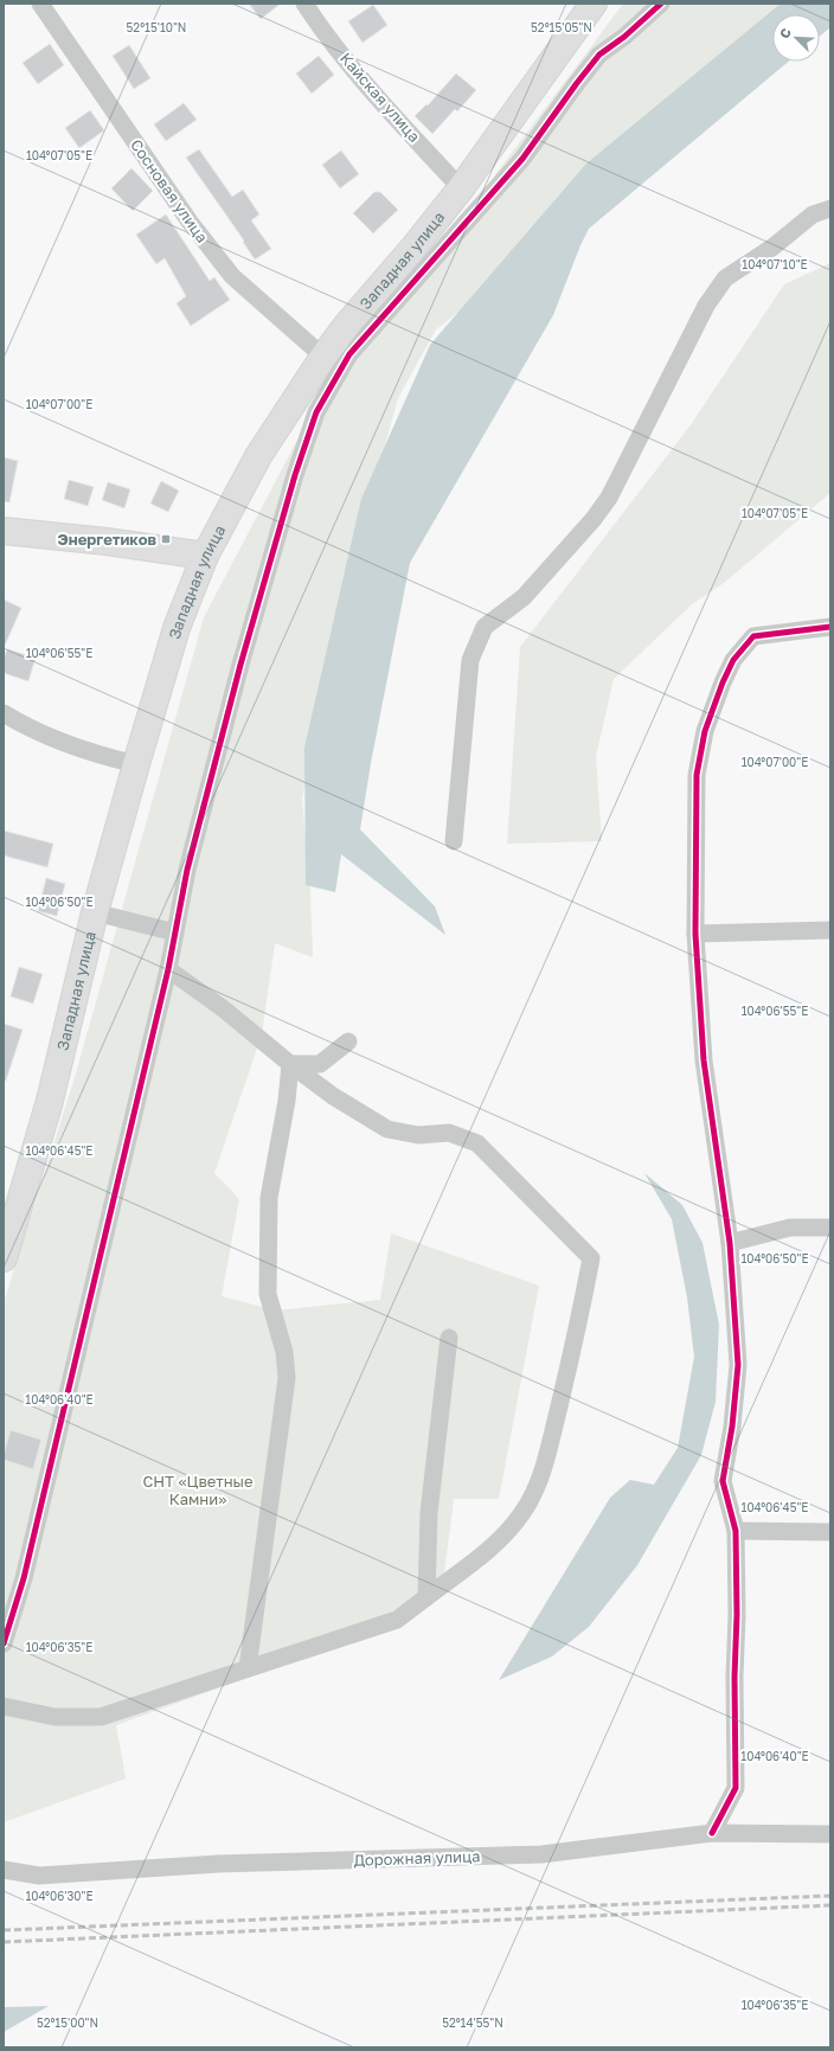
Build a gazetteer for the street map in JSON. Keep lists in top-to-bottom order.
{
  "streets": {
    "main road": ["Западная улица"],
    "street": ["Кайская улица", "Сосновая улица", "Дорожная улица"]
  },
  "crossings": [
    ["Кайская улица", "Западная улица"],
    ["Сосновая улица", "Западная улица"]
  ],
  "parks": ["СНТ «Цветные Камни»"],
  "places": {
    "transit": ["Энергетиков"]
  },
  "north": "top left",
  "coordinates": [
    "52°15'10\"N",
    "52°15'05\"N",
    "104°07'05\"E",
    "104°07'10\"E",
    "104°07'00\"E",
    "104°06'55\"E",
    "104°06'50\"E",
    "104°06'45\"E",
    "104°06'40\"E",
    "104°06'35\"E",
    "104°06'30\"E",
    "52°15'00\"N",
    "52°14'55\"N"
  ]
}
